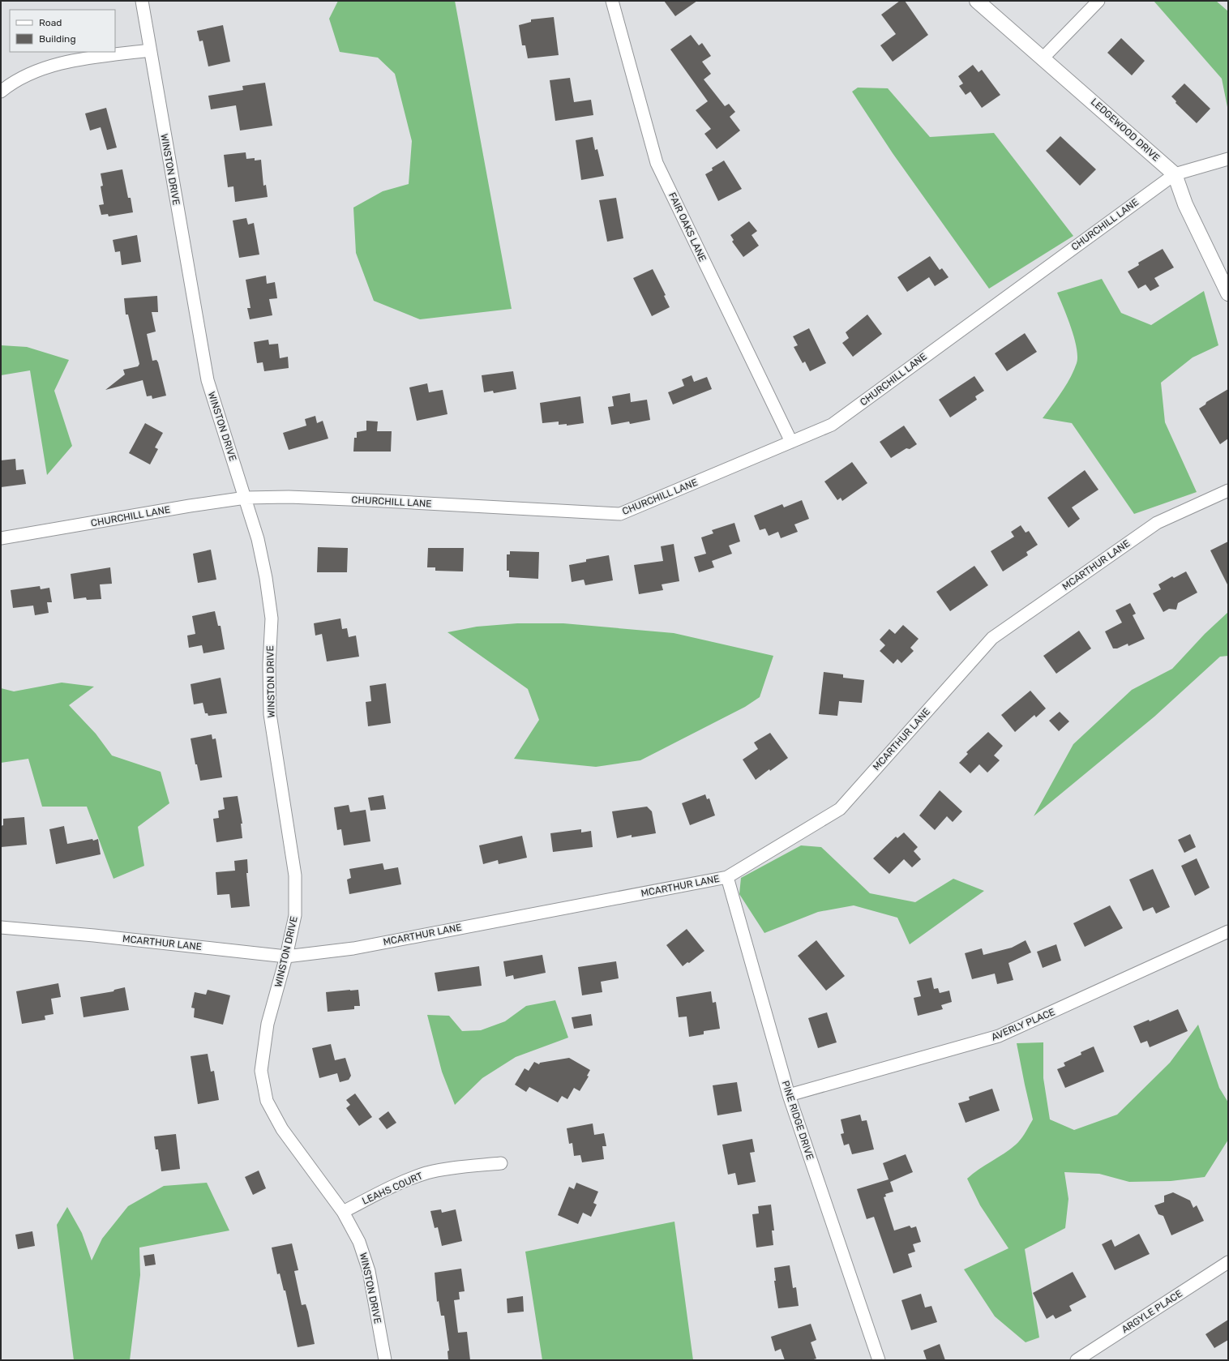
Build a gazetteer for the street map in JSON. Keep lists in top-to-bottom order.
{
  "streets": {
    "street": [
      "LEDGEWOOD DRIVE",
      "WINSTON DRIVE",
      "CHURCHILL LANE",
      "FAIR OAKS LANE",
      "MCARTHUR LANE",
      "AVERLY PLACE",
      "PINE RIDGE DRIVE",
      "LEAHS COURT",
      "ARGYLE PLACE"
    ]
  },
  "crossings": [
    ["LEDGEWOOD DRIVE", "CHURCHILL LANE"],
    ["WINSTON DRIVE", "CHURCHILL LANE"],
    ["WINSTON DRIVE", "MCARTHUR LANE"],
    ["WINSTON DRIVE", "LEAHS COURT"],
    ["CHURCHILL LANE", "FAIR OAKS LANE"],
    ["MCARTHUR LANE", "PINE RIDGE DRIVE"],
    ["AVERLY PLACE", "PINE RIDGE DRIVE"]
  ],
  "legend": ["Road", "Building"]
}
